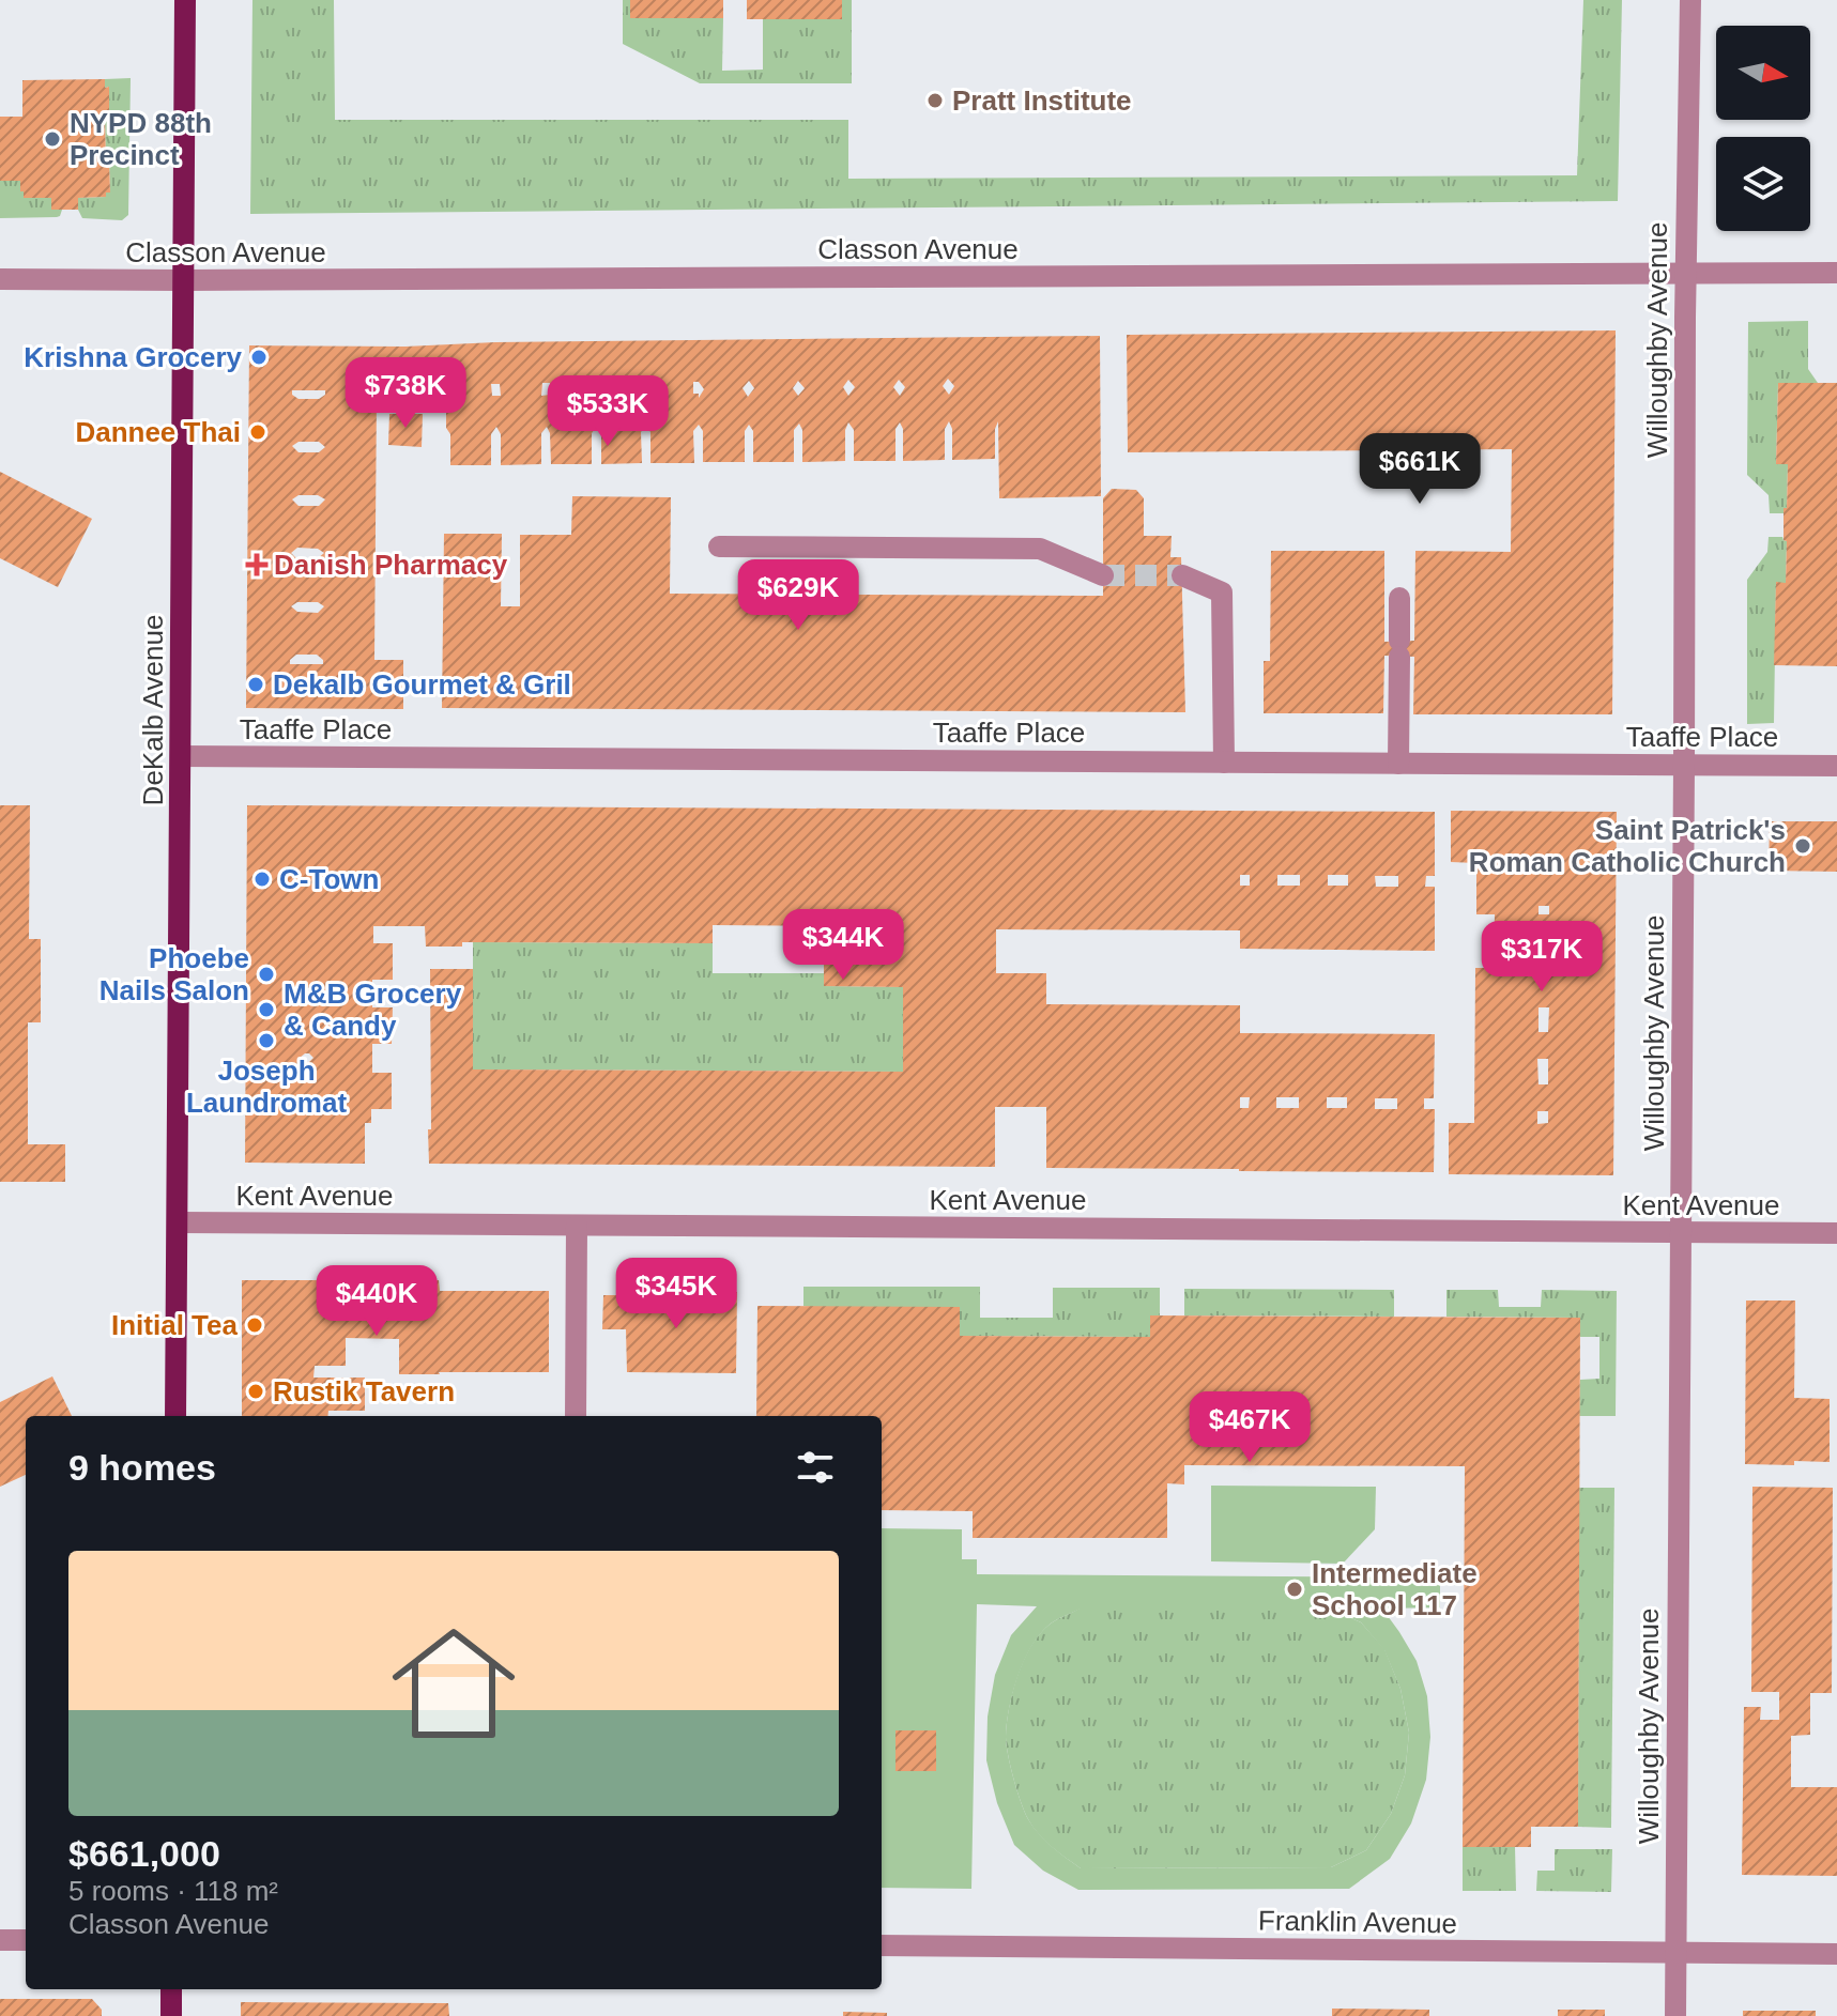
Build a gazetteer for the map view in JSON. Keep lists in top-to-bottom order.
{
  "streets": {
    "main road": ["DeKalb Avenue"],
    "street": [
      "Classon Avenue",
      "Willoughby Avenue",
      "Taaffe Place",
      "Kent Avenue",
      "Franklin Avenue"
    ]
  },
  "crossings": [
    ["Classon Avenue", "Willoughby Avenue"],
    ["Classon Avenue", "DeKalb Avenue"],
    ["Willoughby Avenue", "Taaffe Place"],
    ["Willoughby Avenue", "Kent Avenue"],
    ["Willoughby Avenue", "Franklin Avenue"],
    ["DeKalb Avenue", "Taaffe Place"],
    ["DeKalb Avenue", "Kent Avenue"]
  ],
  "places": {
    "other": [
      "Pratt Institute",
      "NYPD 88th Precinct",
      "Krishna Grocery",
      "Dannee Thai",
      "Dekalb Gourmet & Gril",
      "Saint Patrick's Roman Catholic Church",
      "C-Town",
      "Phoebe Nails Salon",
      "M&B Grocery & Candy",
      "Joseph Laundromat",
      "Initial Tea",
      "Rustik Tavern",
      "Intermediate School 117"
    ],
    "health": ["Danish Pharmacy"]
  },
  "north": "right",
  "page": {
    "price": [
      "$738K",
      "$533K",
      "$661K",
      "$629K",
      "$344K",
      "$317K",
      "$345K",
      "$440K",
      "$467K"
    ],
    "heading": "9 homes",
    "list": [
      {
        "name": "$661,000",
        "note": "5 rooms · 118 m² · Classon Avenue"
      }
    ]
  }
}
